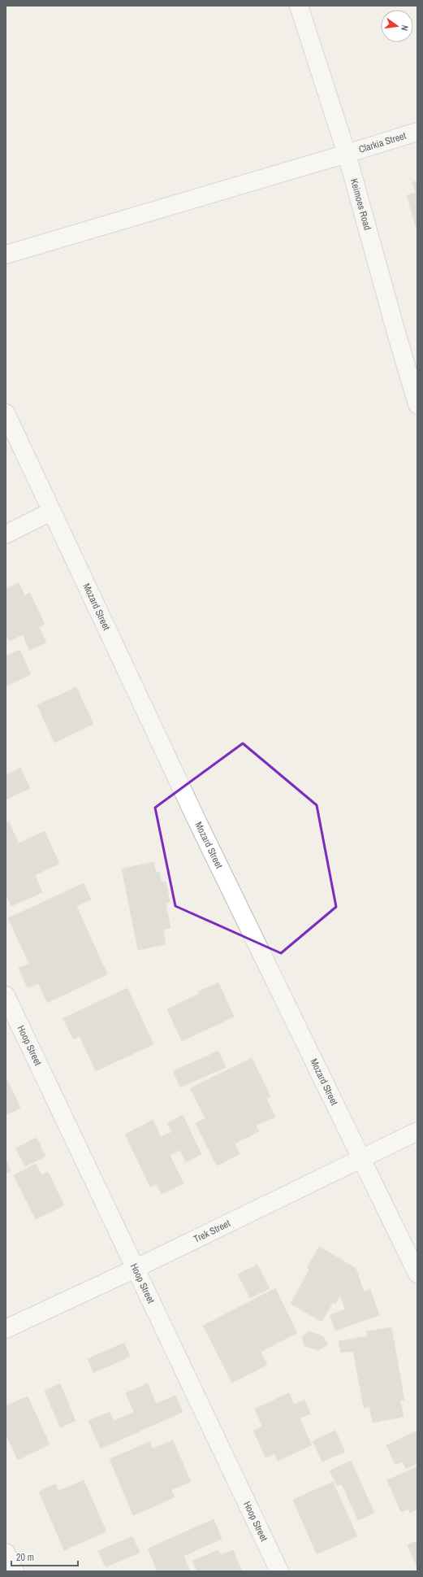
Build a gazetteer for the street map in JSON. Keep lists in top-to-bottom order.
{
  "streets": {
    "street": [
      "Clarkia Street",
      "Keimoes Road",
      "Mozard Street",
      "Hoop Street",
      "Trek Street"
    ]
  },
  "crossings": [
    ["Clarkia Street", "Keimoes Road"],
    ["Mozard Street", "Trek Street"],
    ["Hoop Street", "Trek Street"]
  ],
  "scale_bar": "20 m",
  "north": "right"
}
